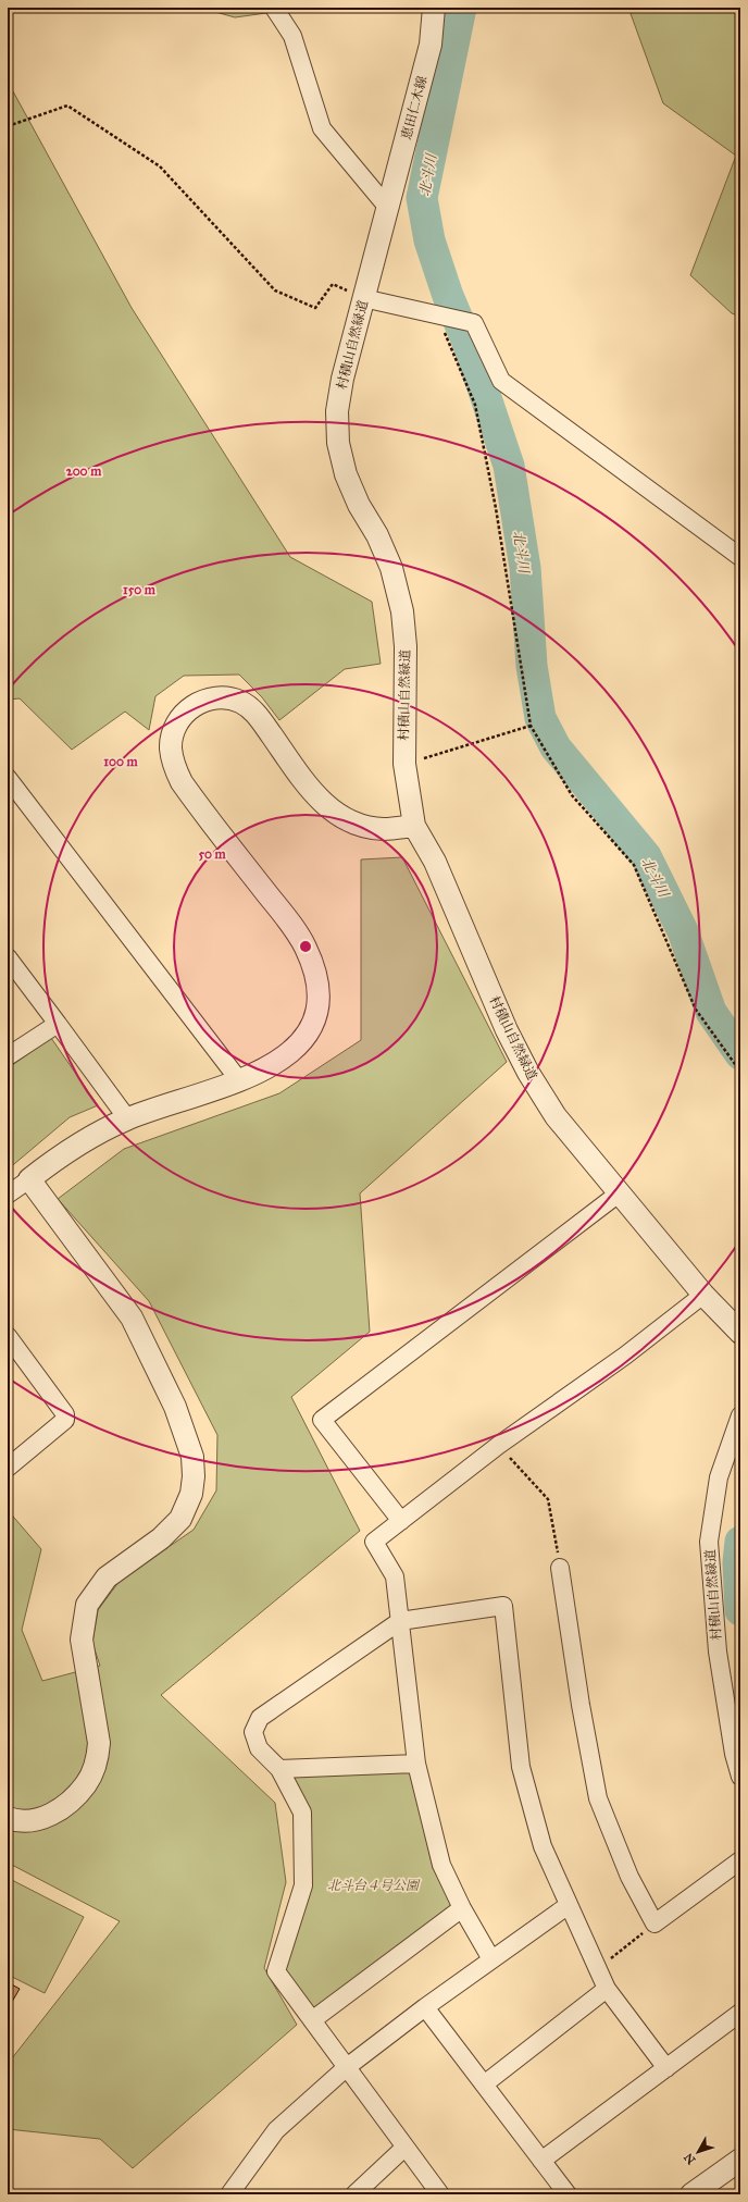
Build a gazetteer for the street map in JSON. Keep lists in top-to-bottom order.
{
  "streets": {
    "street": ["恵田仁木線", "村積山自然緑道"]
  },
  "crossings": [
    ["恵田仁木線", "村積山自然緑道"]
  ],
  "water": ["北斗川"],
  "parks": ["北斗台４号公園"],
  "north": "bottom left",
  "rings": [
    "200 m",
    "150 m",
    "100 m",
    "50 m"
  ]
}
